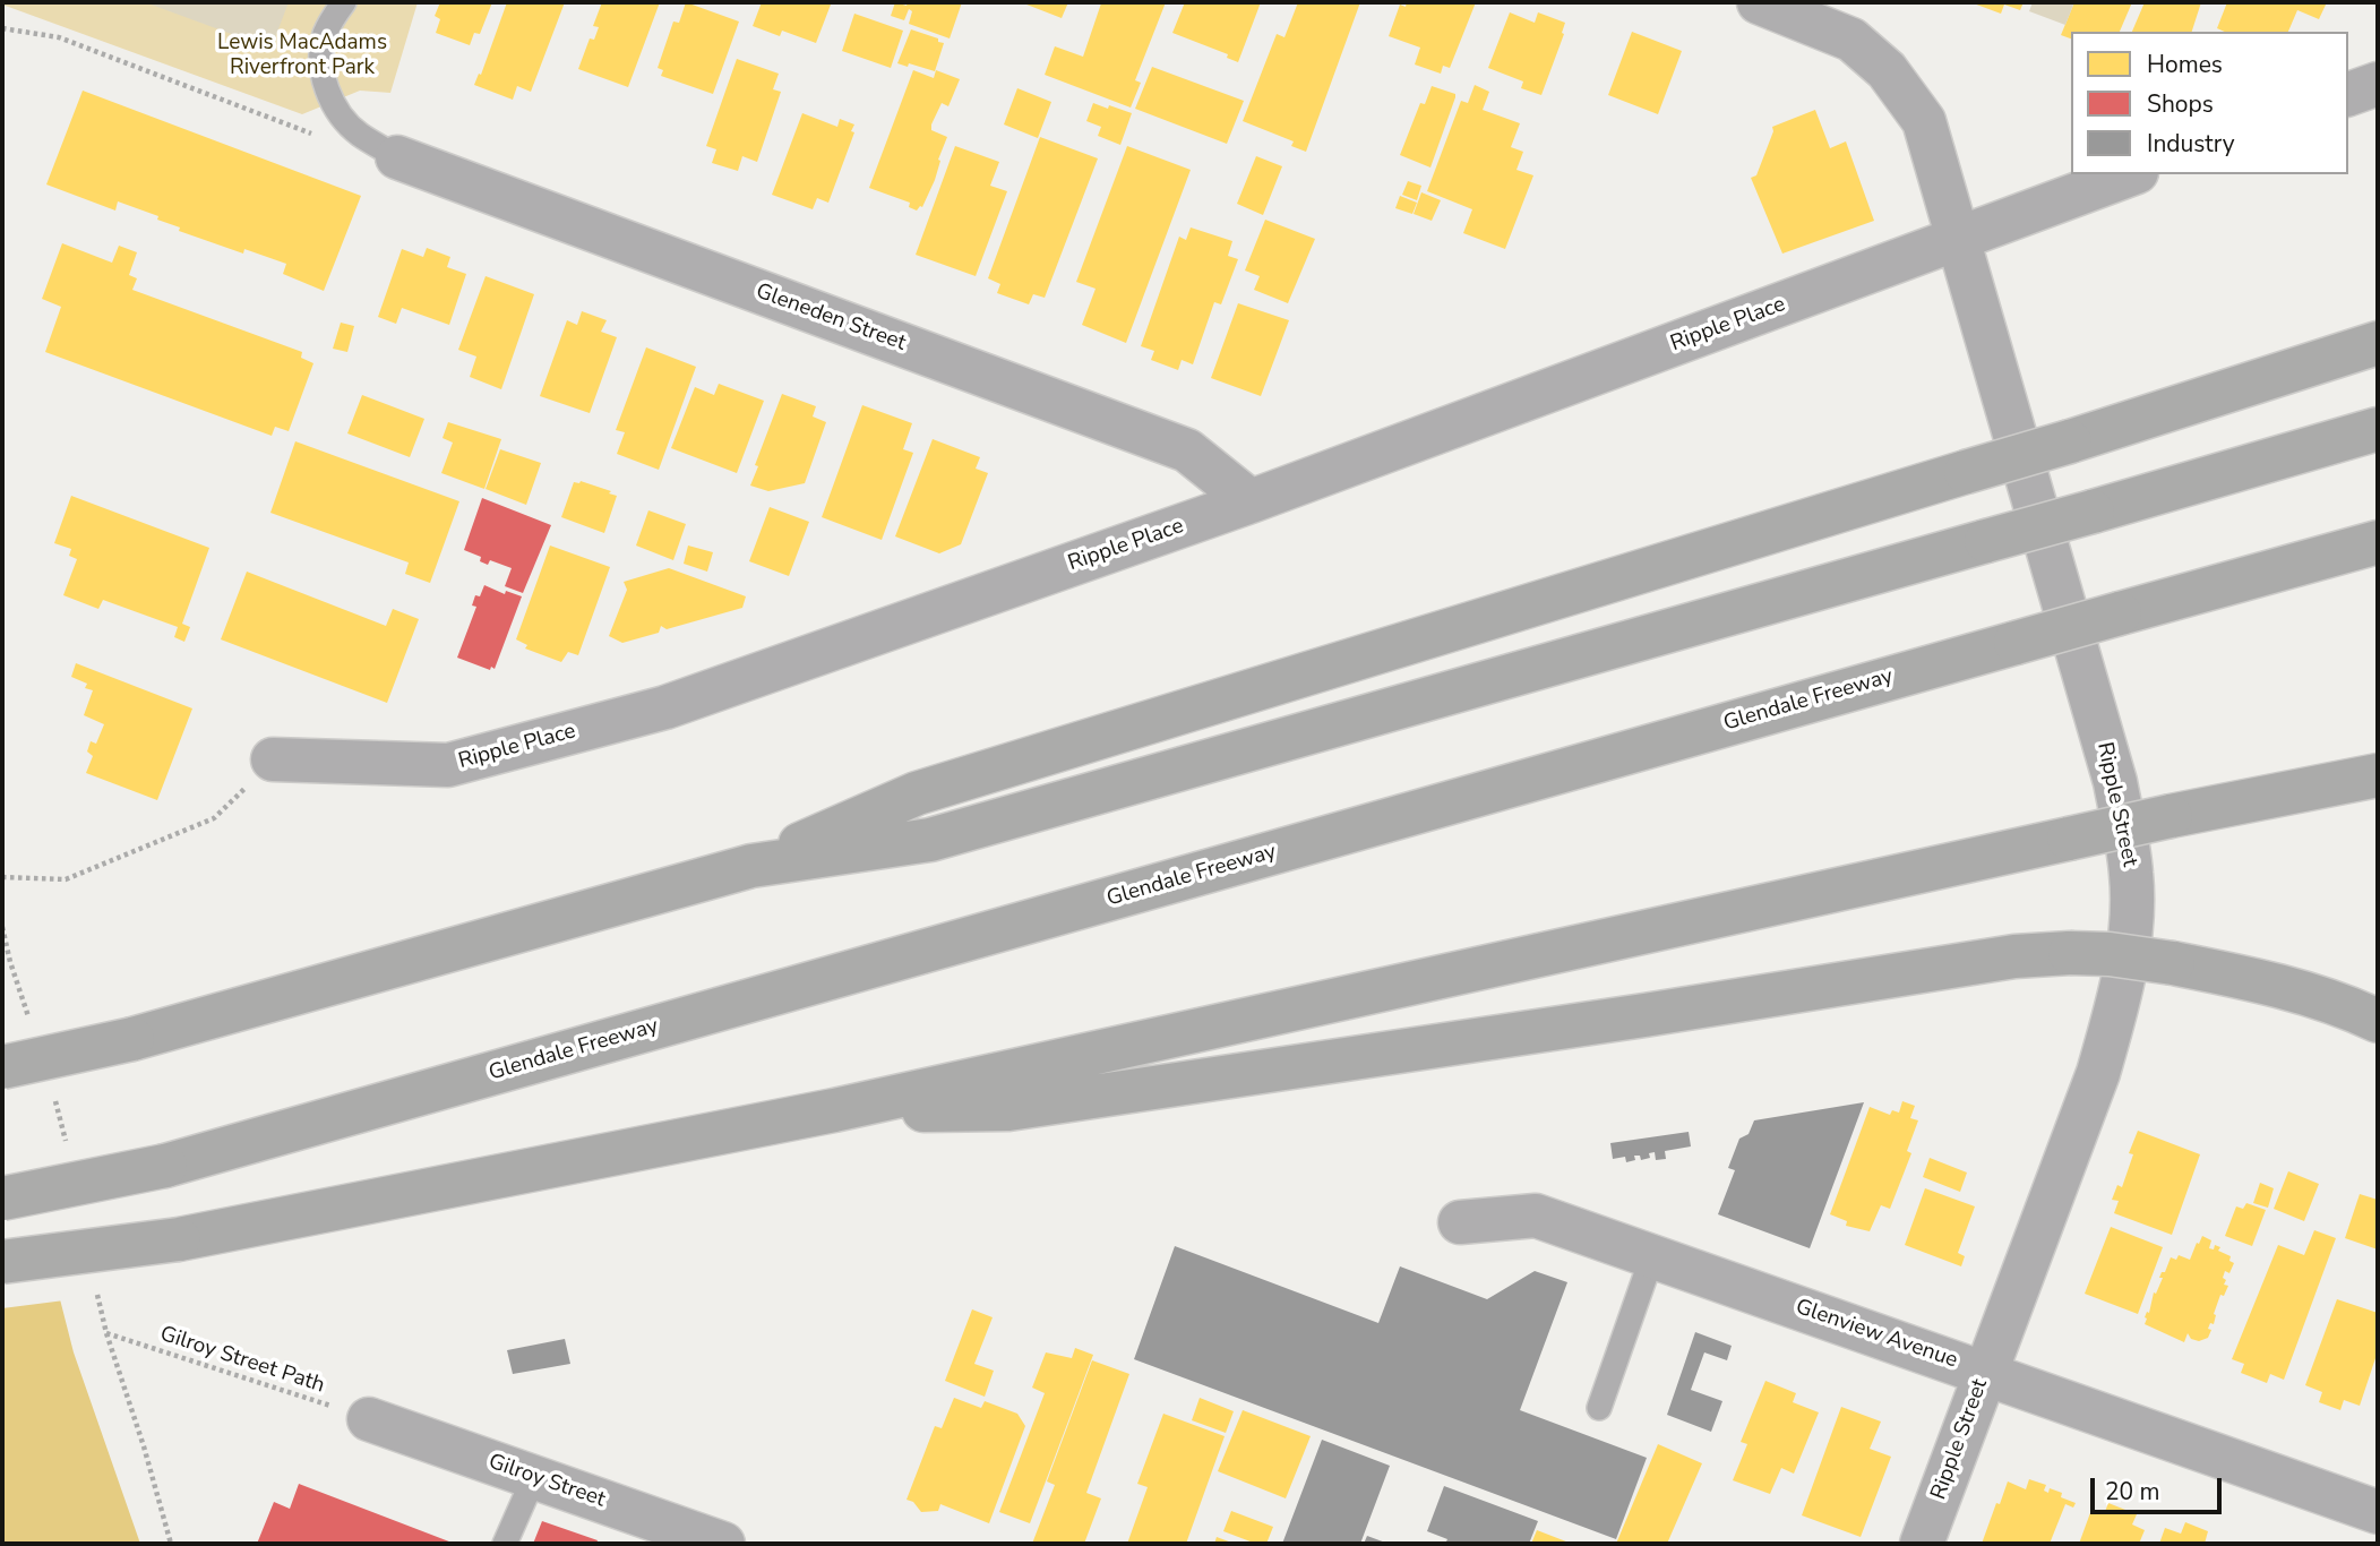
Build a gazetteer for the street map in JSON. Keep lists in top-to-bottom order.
{
  "streets": {
    "highway": ["Glendale Freeway"],
    "street": [
      "Gleneden Street",
      "Ripple Place",
      "Ripple Street",
      "Glenview Avenue",
      "Gilroy Street"
    ],
    "path": ["Gilroy Street Path"]
  },
  "crossings": [
    ["Gleneden Street", "Ripple Place"],
    ["Ripple Place", "Ripple Street"],
    ["Ripple Street", "Glenview Avenue"],
    ["Gilroy Street Path", "Gilroy Street"]
  ],
  "parks": ["Lewis MacAdams Riverfront Park"],
  "legend": ["Homes", "Shops", "Industry"],
  "scale_bar": "20 m"
}
